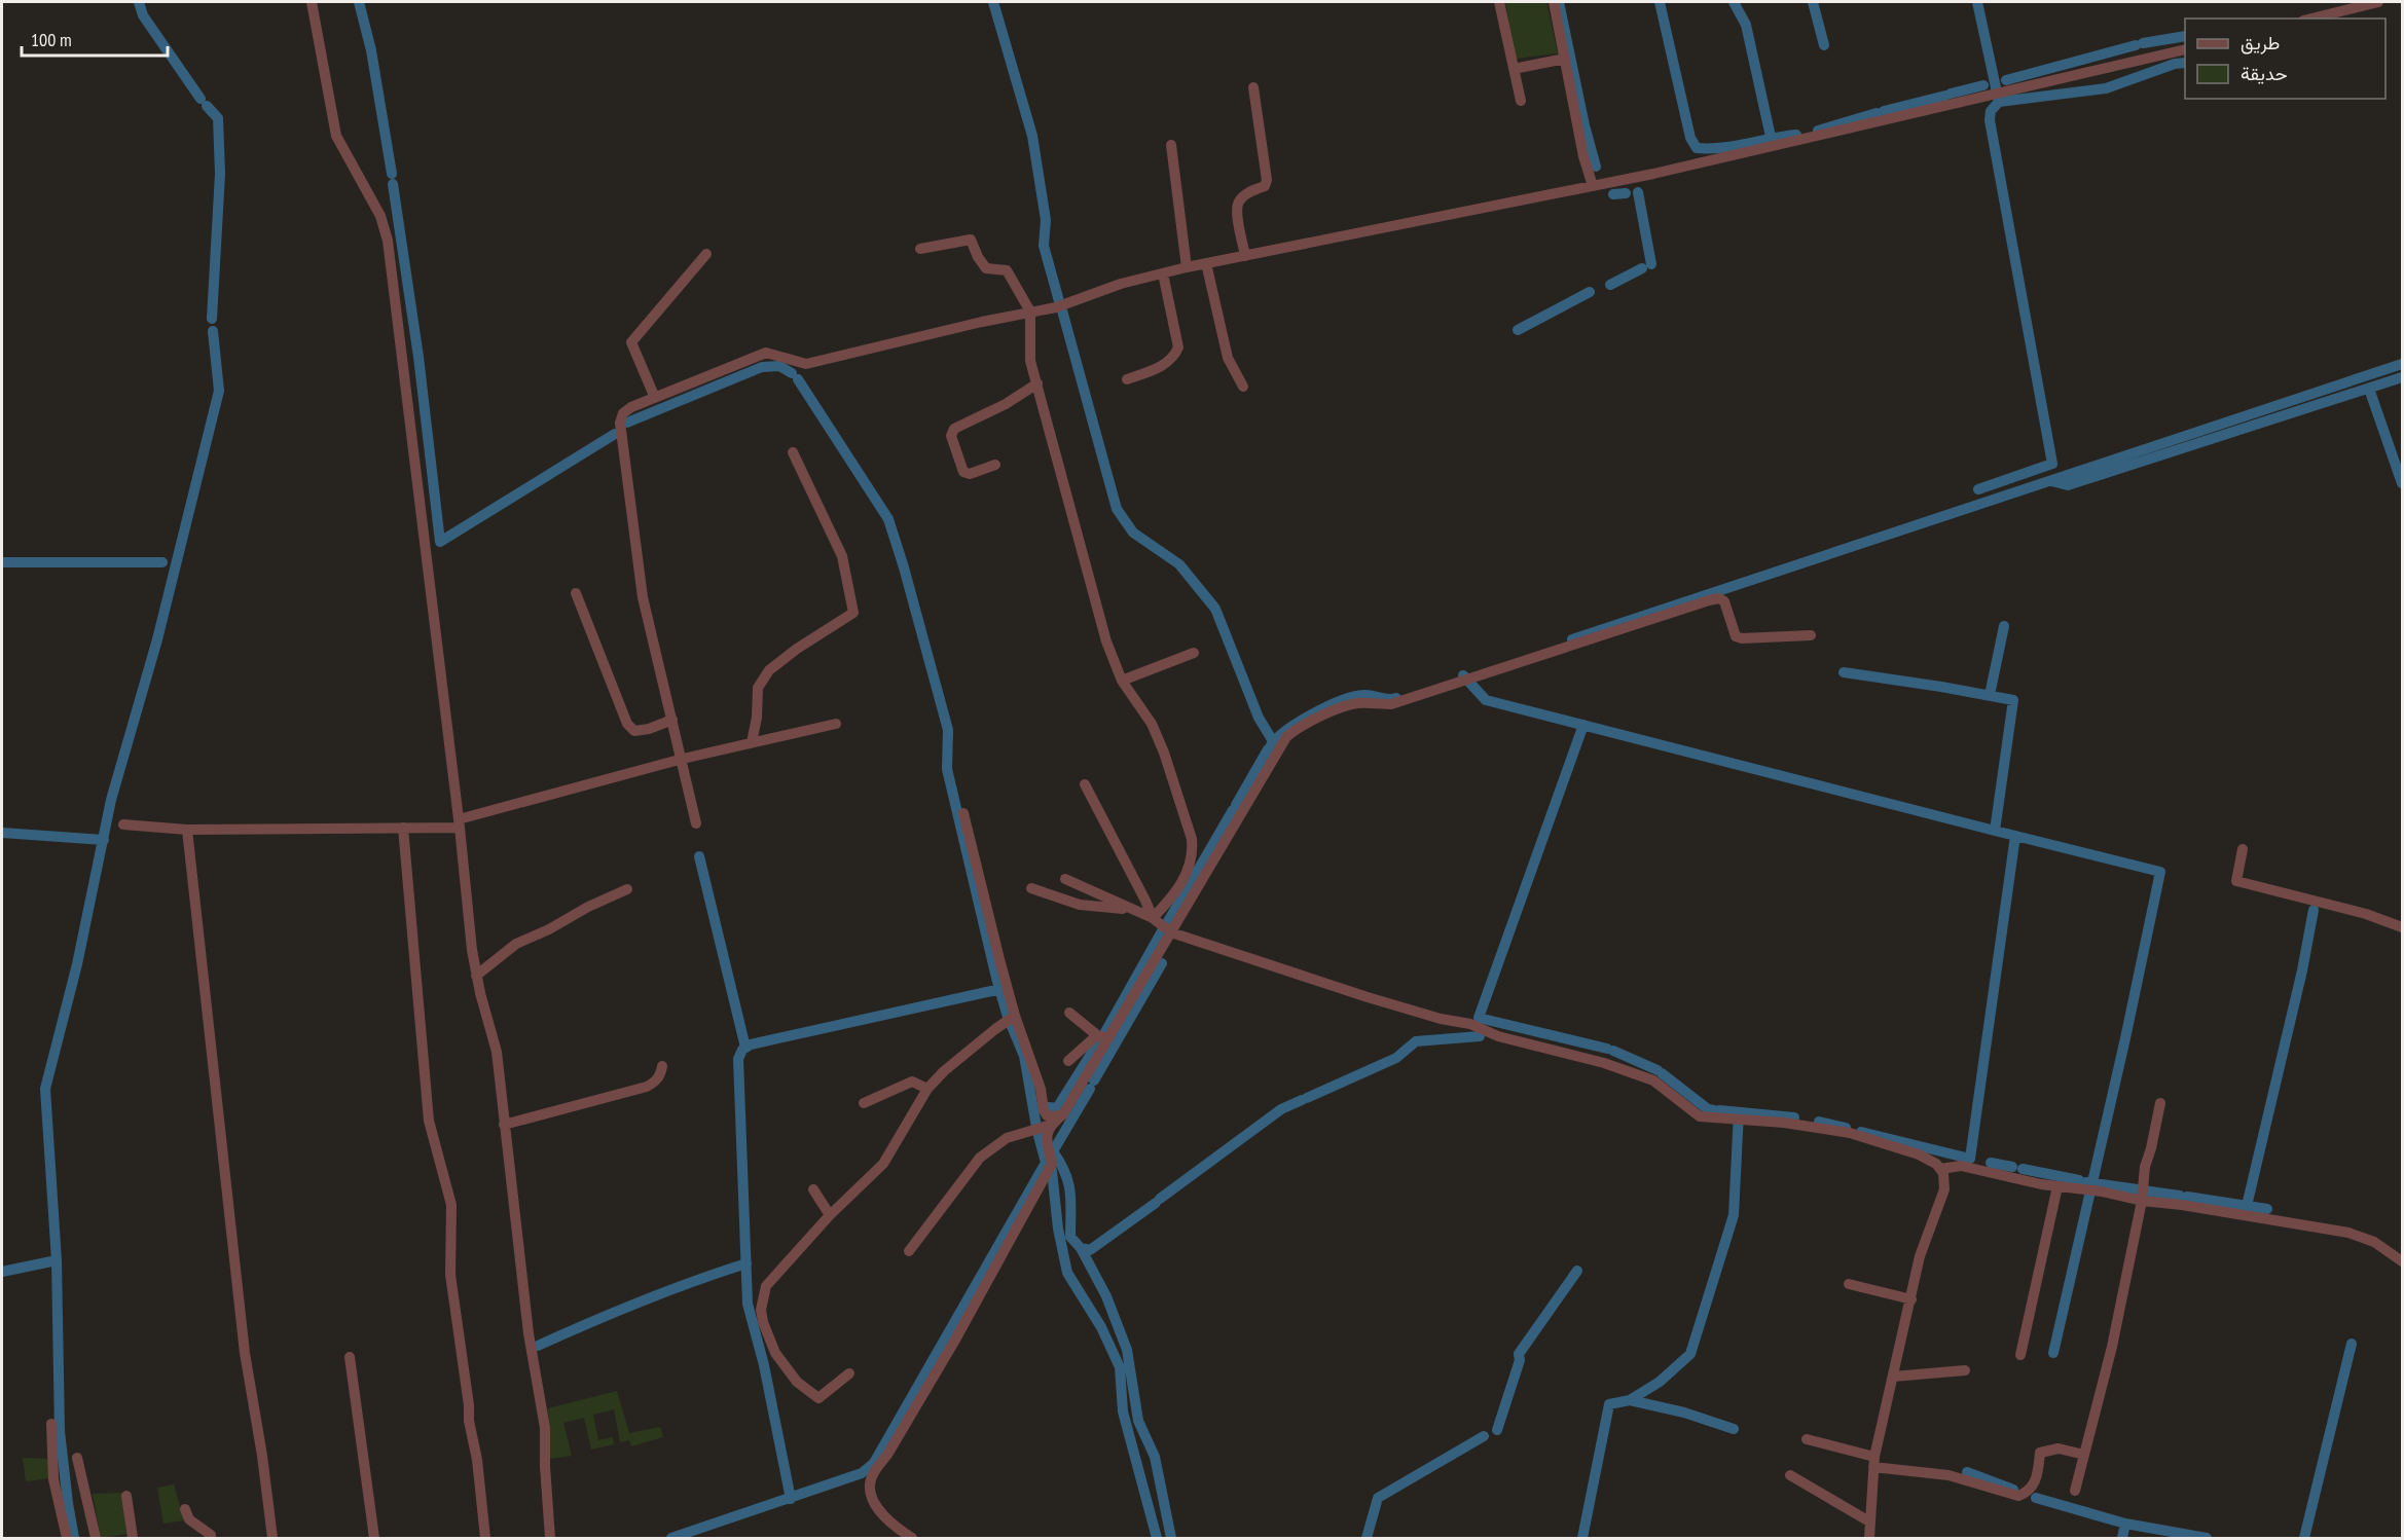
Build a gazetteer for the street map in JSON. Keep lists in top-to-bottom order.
{
  "legend": ["طريق", "حديقة"],
  "scale_bar": "100 m"
}
